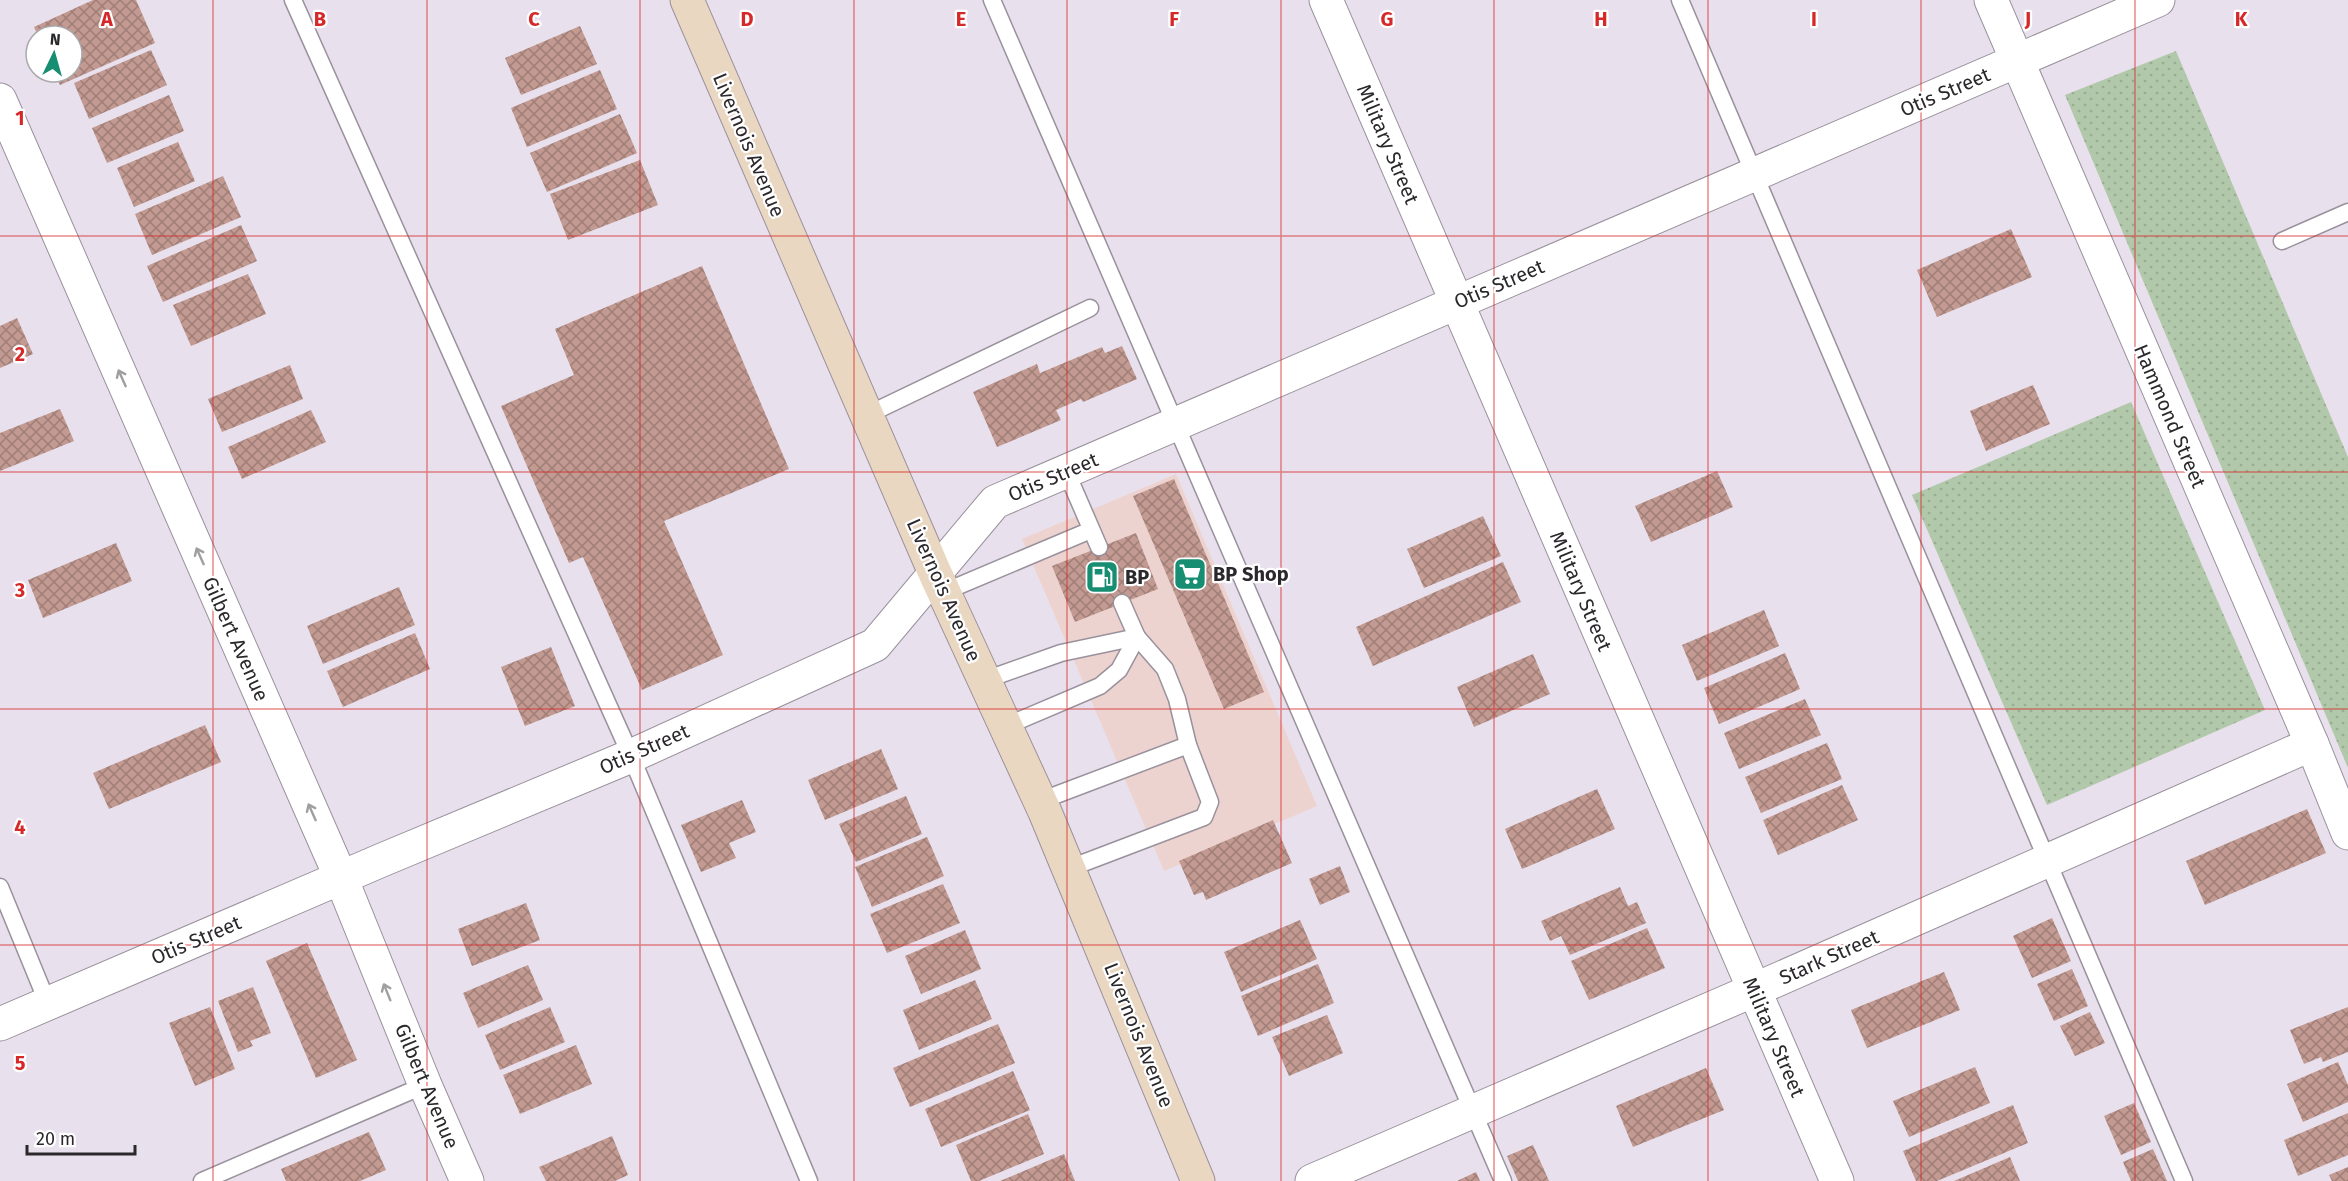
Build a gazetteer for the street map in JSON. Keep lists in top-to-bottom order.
{
  "streets": {
    "main road": ["Livernois Avenue"],
    "street": [
      "Otis Street",
      "Military Street",
      "Hammond Street",
      "Gilbert Avenue",
      "Stark Street"
    ]
  },
  "crossings": [
    ["Otis Street", "Military Street"],
    ["Otis Street", "Livernois Avenue"],
    ["Otis Street", "Hammond Street"],
    ["Otis Street", "Gilbert Avenue"],
    ["Military Street", "Stark Street"],
    ["Hammond Street", "Stark Street"]
  ],
  "one_way": ["Gilbert Avenue"],
  "places": {
    "supermarket": ["BP Shop"],
    "fuel station": ["BP"]
  },
  "scale_bar": "20 m",
  "north": "top",
  "grid": {
    "columns": [
      "A",
      "B",
      "C",
      "D",
      "E",
      "F",
      "G",
      "H",
      "I",
      "J",
      "K"
    ],
    "rows": [
      "1",
      "2",
      "3",
      "4",
      "5"
    ]
  }
}
